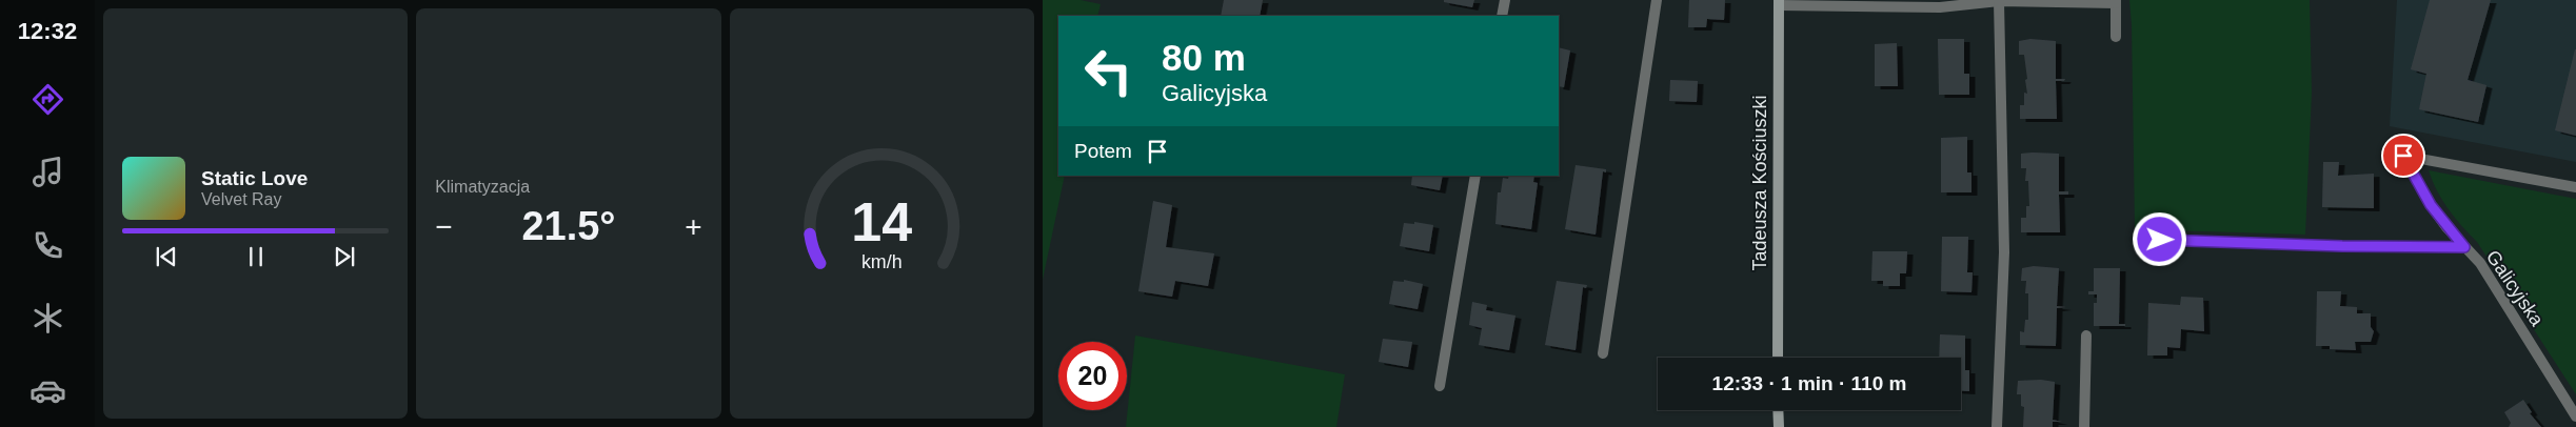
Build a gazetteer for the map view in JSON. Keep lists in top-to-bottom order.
{
  "streets": {
    "street": ["Tadeusza Kościuszki", "Galicyjska"]
  },
  "page": {
    "tabs": "12:32",
    "tile": "Klimatyzacja",
    "turn": ["80 m", "Galicyjska"],
    "then": "Potem",
    "song": ["Static Love", "Velvet Ray"],
    "heat": ["−", "21.5°", "+"],
    "limit": "20",
    "trip": "12:33 · 1 min · 110 m",
    "gauge": ["14", "km/h"]
  }
}
